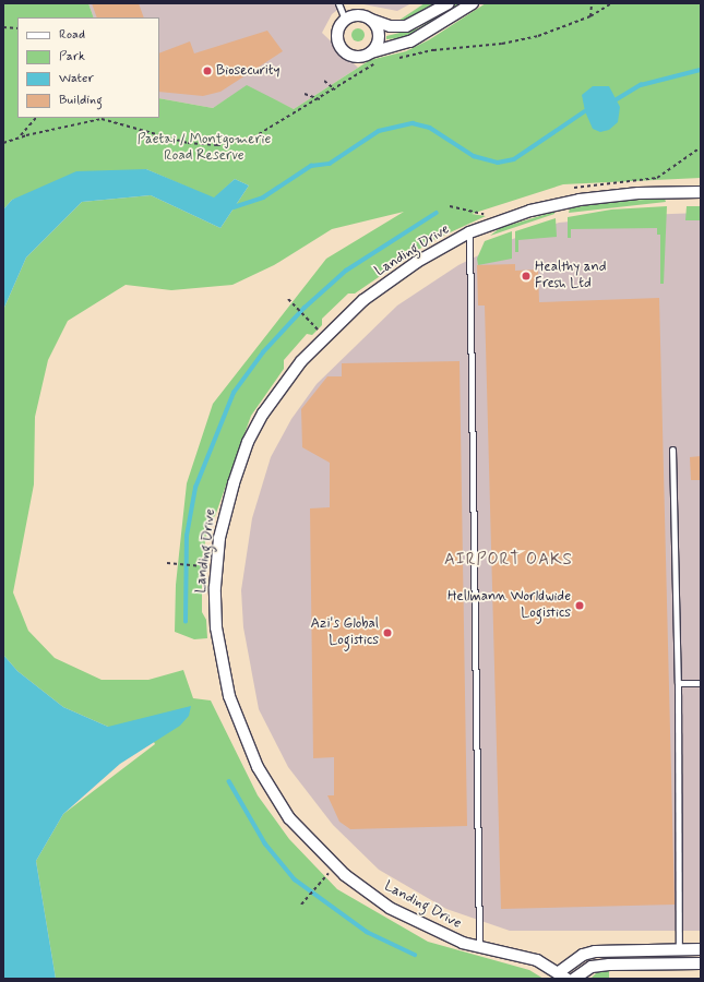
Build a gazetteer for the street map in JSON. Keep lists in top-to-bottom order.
{
  "streets": {
    "street": ["Landing Drive"]
  },
  "districts": ["AIRPORT OAKS"],
  "parks": ["Paetai / Montgomerie Road Reserve"],
  "places": [
    "Biosecurity",
    "Healthy and Fresh Ltd",
    "Hellmann Worldwide Logistics",
    "Azi's Global Logistics"
  ],
  "legend": [
    "Road",
    "Park",
    "Water",
    "Building"
  ]
}
